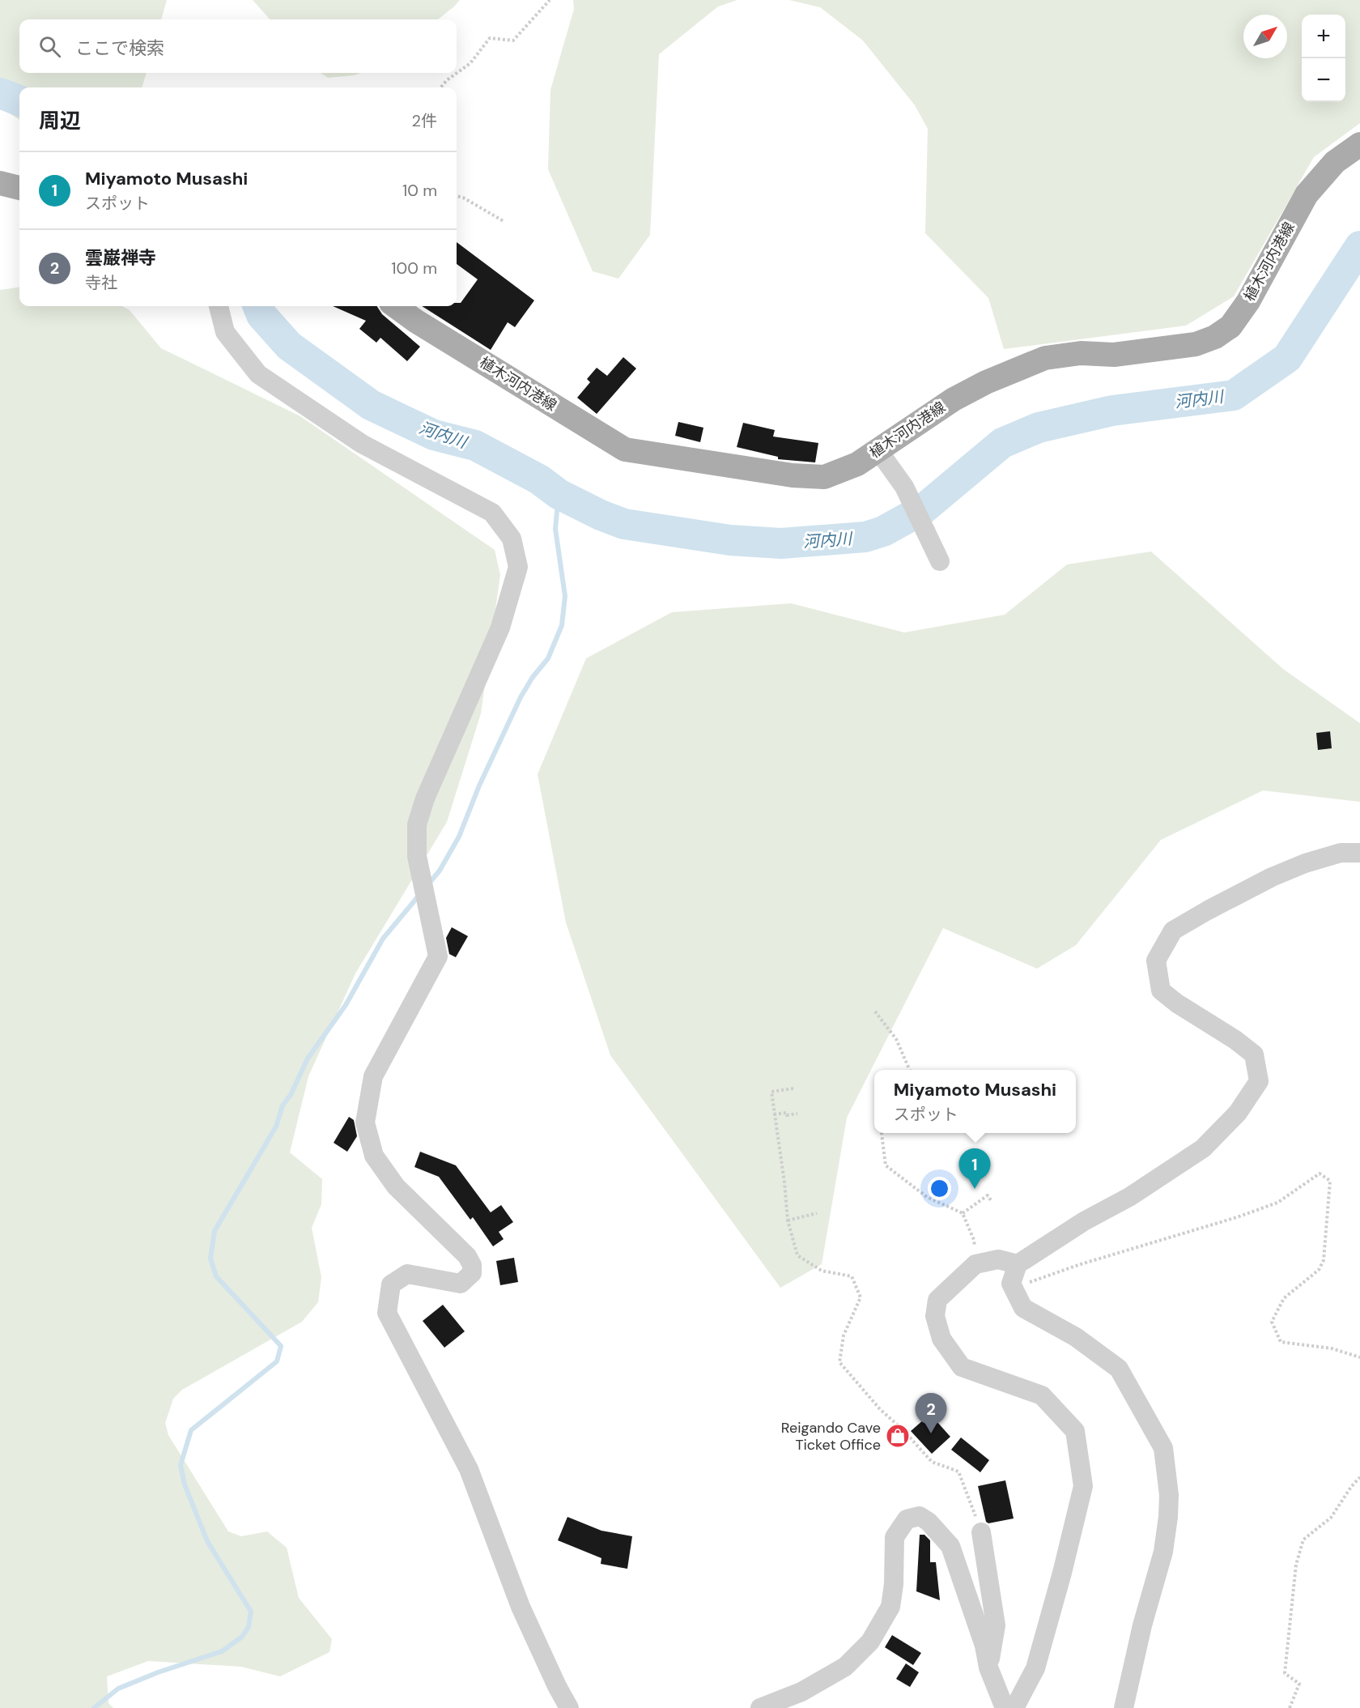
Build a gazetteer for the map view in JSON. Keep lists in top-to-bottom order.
{
  "streets": {
    "main road": ["植木河内港線"]
  },
  "water": ["河内川"],
  "places": {
    "shop": ["Reigando Cave Ticket Office"]
  },
  "north": "top right",
  "page": {
    "map_buttons": ["+", "−"],
    "search": "ここで検索",
    "heading": ["周辺", "2件"],
    "list": [
      {
        "mark": "1",
        "name": "Miyamoto Musashi",
        "note": "スポット",
        "value": "10 m"
      },
      {
        "mark": "2",
        "name": "雲巌禅寺",
        "note": "寺社",
        "value": "100 m"
      }
    ],
    "popup": ["Miyamoto Musashi", "スポット"],
    "pins": ["1", "2"]
  }
}
